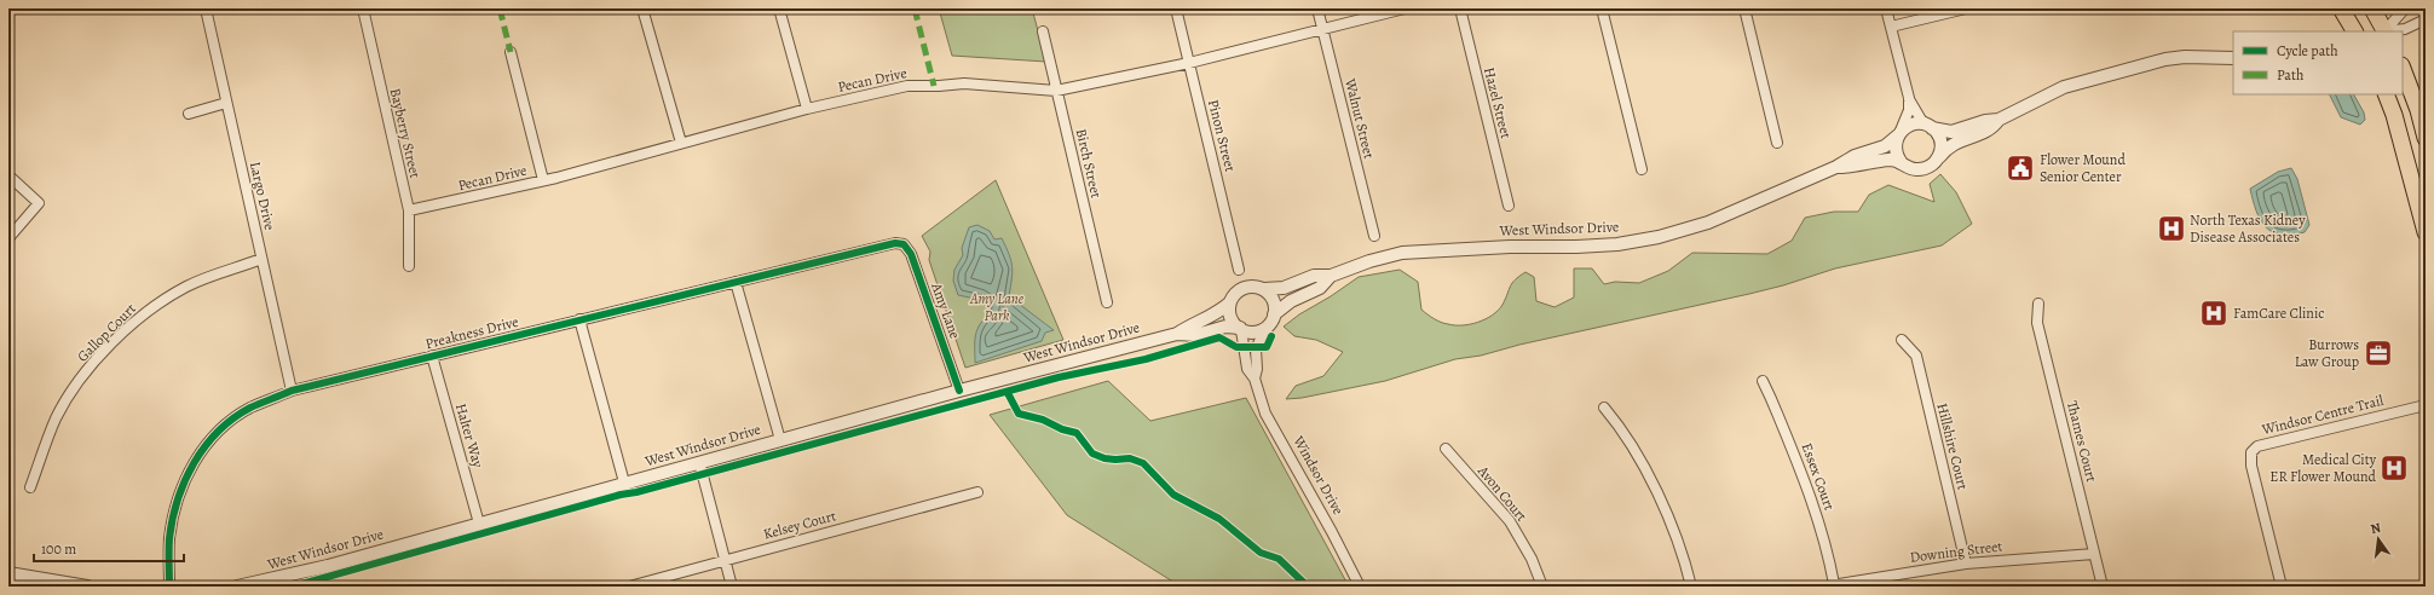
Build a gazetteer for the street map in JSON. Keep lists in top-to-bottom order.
{
  "streets": {
    "street": [
      "Pecan Drive",
      "Hazel Street",
      "Walnut Street",
      "Bayberry Street",
      "Pinon Street",
      "Birch Street",
      "Largo Drive",
      "West Windsor Drive",
      "Amy Lane",
      "Gallop Court",
      "Preakness Drive",
      "Windsor Centre Trail",
      "Halter Way",
      "Thames Court",
      "Hillshire Court",
      "Windsor Drive",
      "Essex Court",
      "Avon Court",
      "Kelsey Court",
      "Downing Street"
    ]
  },
  "crossings": [
    ["Pecan Drive", "Walnut Street"],
    ["Pecan Drive", "Bayberry Street"],
    ["Pecan Drive", "Pinon Street"],
    ["Pecan Drive", "Birch Street"],
    ["Largo Drive", "Gallop Court"],
    ["Largo Drive", "Preakness Drive"],
    ["West Windsor Drive", "Amy Lane"],
    ["West Windsor Drive", "Halter Way"],
    ["West Windsor Drive", "Windsor Drive"],
    ["Amy Lane", "Preakness Drive"],
    ["Preakness Drive", "Halter Way"],
    ["Thames Court", "Downing Street"],
    ["Hillshire Court", "Downing Street"],
    ["Essex Court", "Downing Street"]
  ],
  "parks": ["Amy Lane Park"],
  "places": {
    "public building": ["Flower Mound Senior Center"],
    "hospital": ["North Texas Kidney Disease Associates", "FamCare Clinic", "Medical City ER Flower Mound"],
    "office": ["Burrows Law Group"]
  },
  "legend": ["Cycle path", "Path"],
  "scale_bar": "100 m",
  "north": "top"
}
